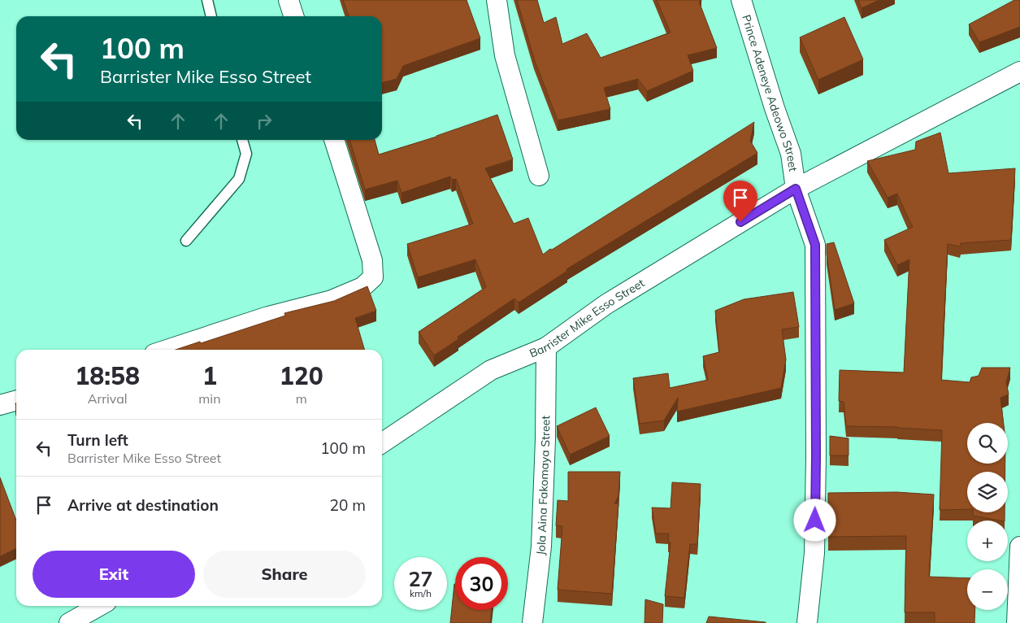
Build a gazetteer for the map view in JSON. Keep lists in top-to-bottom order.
{
  "streets": {
    "street": ["Prince Adeneye Adeowo Street", "Barrister Mike Esso Street", "Jola Aina Fakomaya Street"]
  },
  "crossings": [
    ["Prince Adeneye Adeowo Street", "Barrister Mike Esso Street"],
    ["Barrister Mike Esso Street", "Jola Aina Fakomaya Street"]
  ],
  "page": {
    "turn": ["100 m", "Barrister Mike Esso Street"],
    "eta": [
      "18:58",
      "Arrival",
      "1",
      "min",
      "120",
      "m"
    ],
    "list": [
      {
        "name": "Turn left",
        "note": "Barrister Mike Esso Street",
        "value": "100 m"
      },
      {
        "name": "Arrive at destination",
        "value": "20 m"
      }
    ],
    "map_buttons": ["+", "−"],
    "buttons": ["Exit", "Share"],
    "speed": "27 km/h",
    "limit": "30"
  }
}
